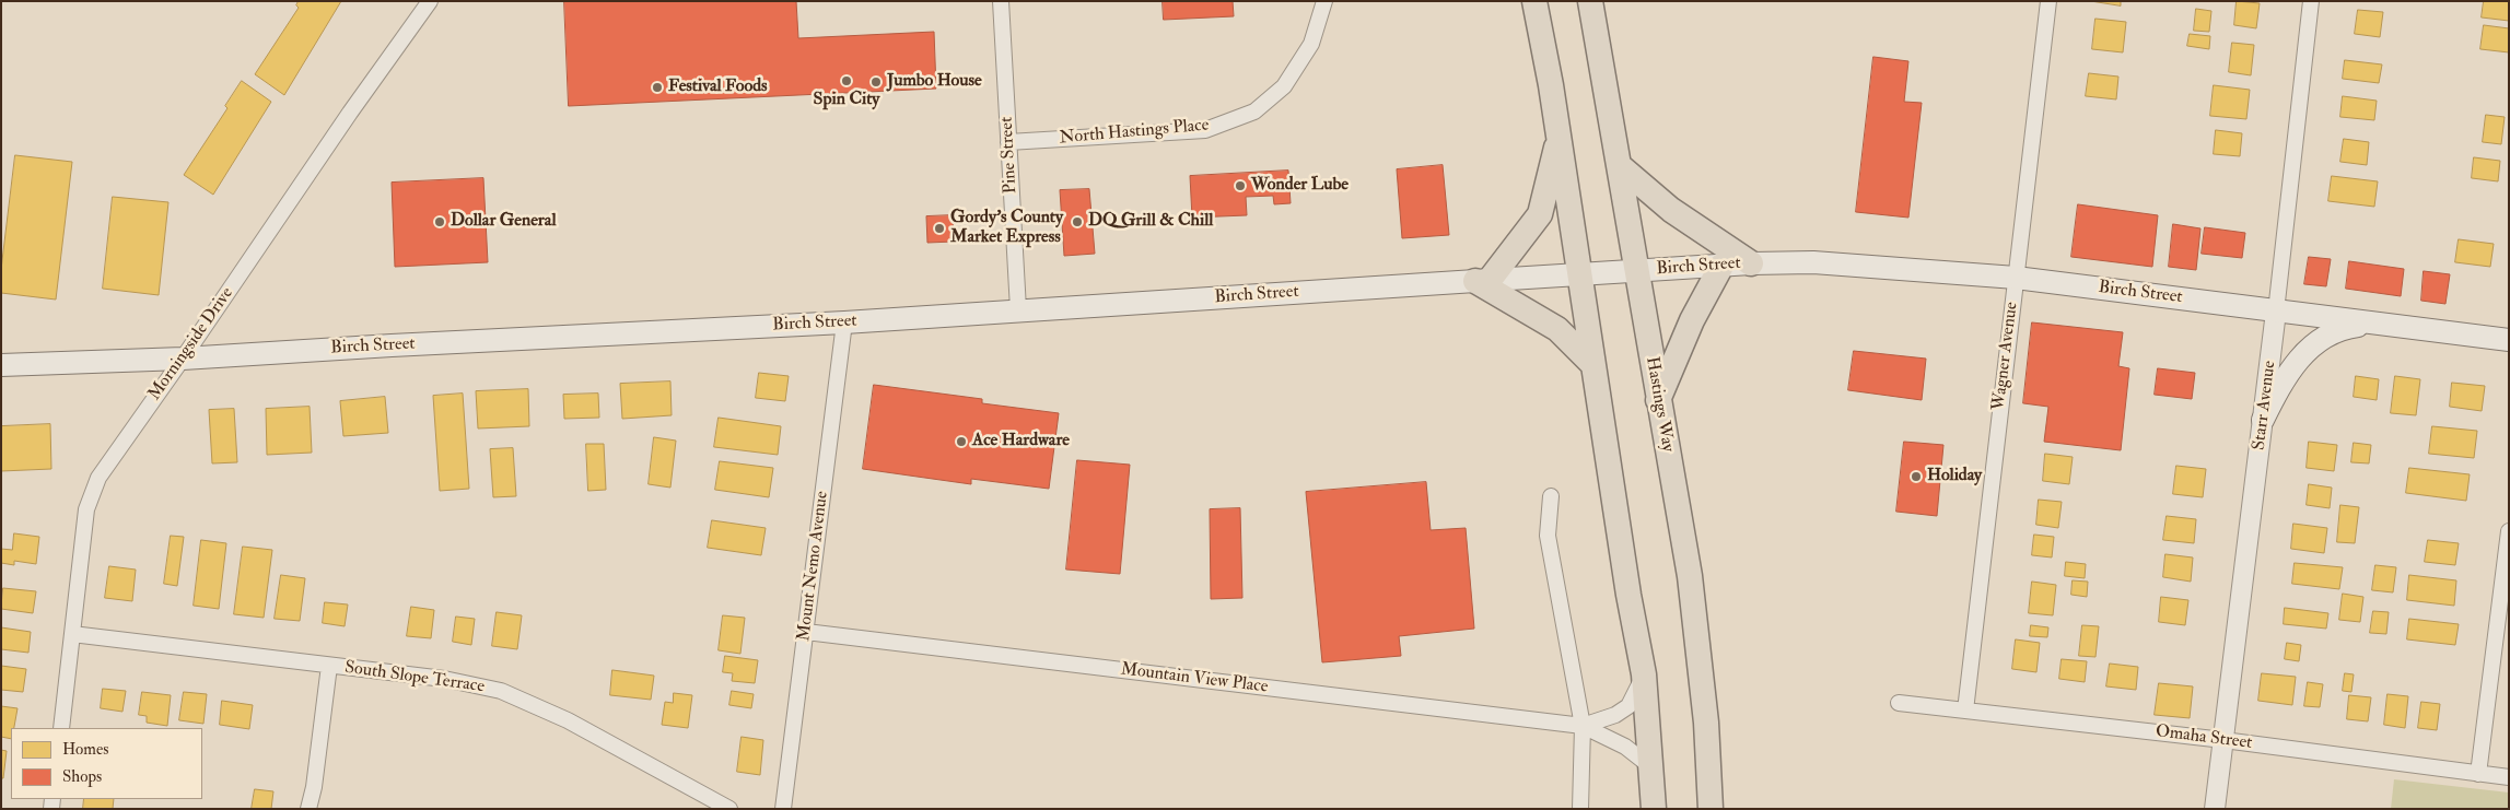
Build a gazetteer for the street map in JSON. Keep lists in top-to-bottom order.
{
  "streets": {
    "main road": ["Birch Street", "Hastings Way"],
    "street": [
      "North Hastings Place",
      "Pine Street",
      "Morningside Drive",
      "Wagner Avenue",
      "Starr Avenue",
      "Mount Nemo Avenue",
      "South Slope Terrace",
      "Mountain View Place",
      "Omaha Street"
    ]
  },
  "crossings": [
    ["North Hastings Place", "Pine Street"],
    ["Pine Street", "Birch Street"],
    ["Birch Street", "Morningside Drive"],
    ["Birch Street", "Wagner Avenue"],
    ["Birch Street", "Hastings Way"],
    ["Birch Street", "Starr Avenue"],
    ["Birch Street", "Mount Nemo Avenue"],
    ["Morningside Drive", "South Slope Terrace"],
    ["Wagner Avenue", "Omaha Street"],
    ["Starr Avenue", "Omaha Street"],
    ["Mount Nemo Avenue", "Mountain View Place"]
  ],
  "places": [
    "Spin City",
    "Jumbo House",
    "Festival Foods",
    "Wonder Lube",
    "Dollar General",
    "DQ Grill & Chill",
    "Gordy's County Market Express",
    "Ace Hardware",
    "Holiday"
  ],
  "legend": ["Homes", "Shops"]
}
